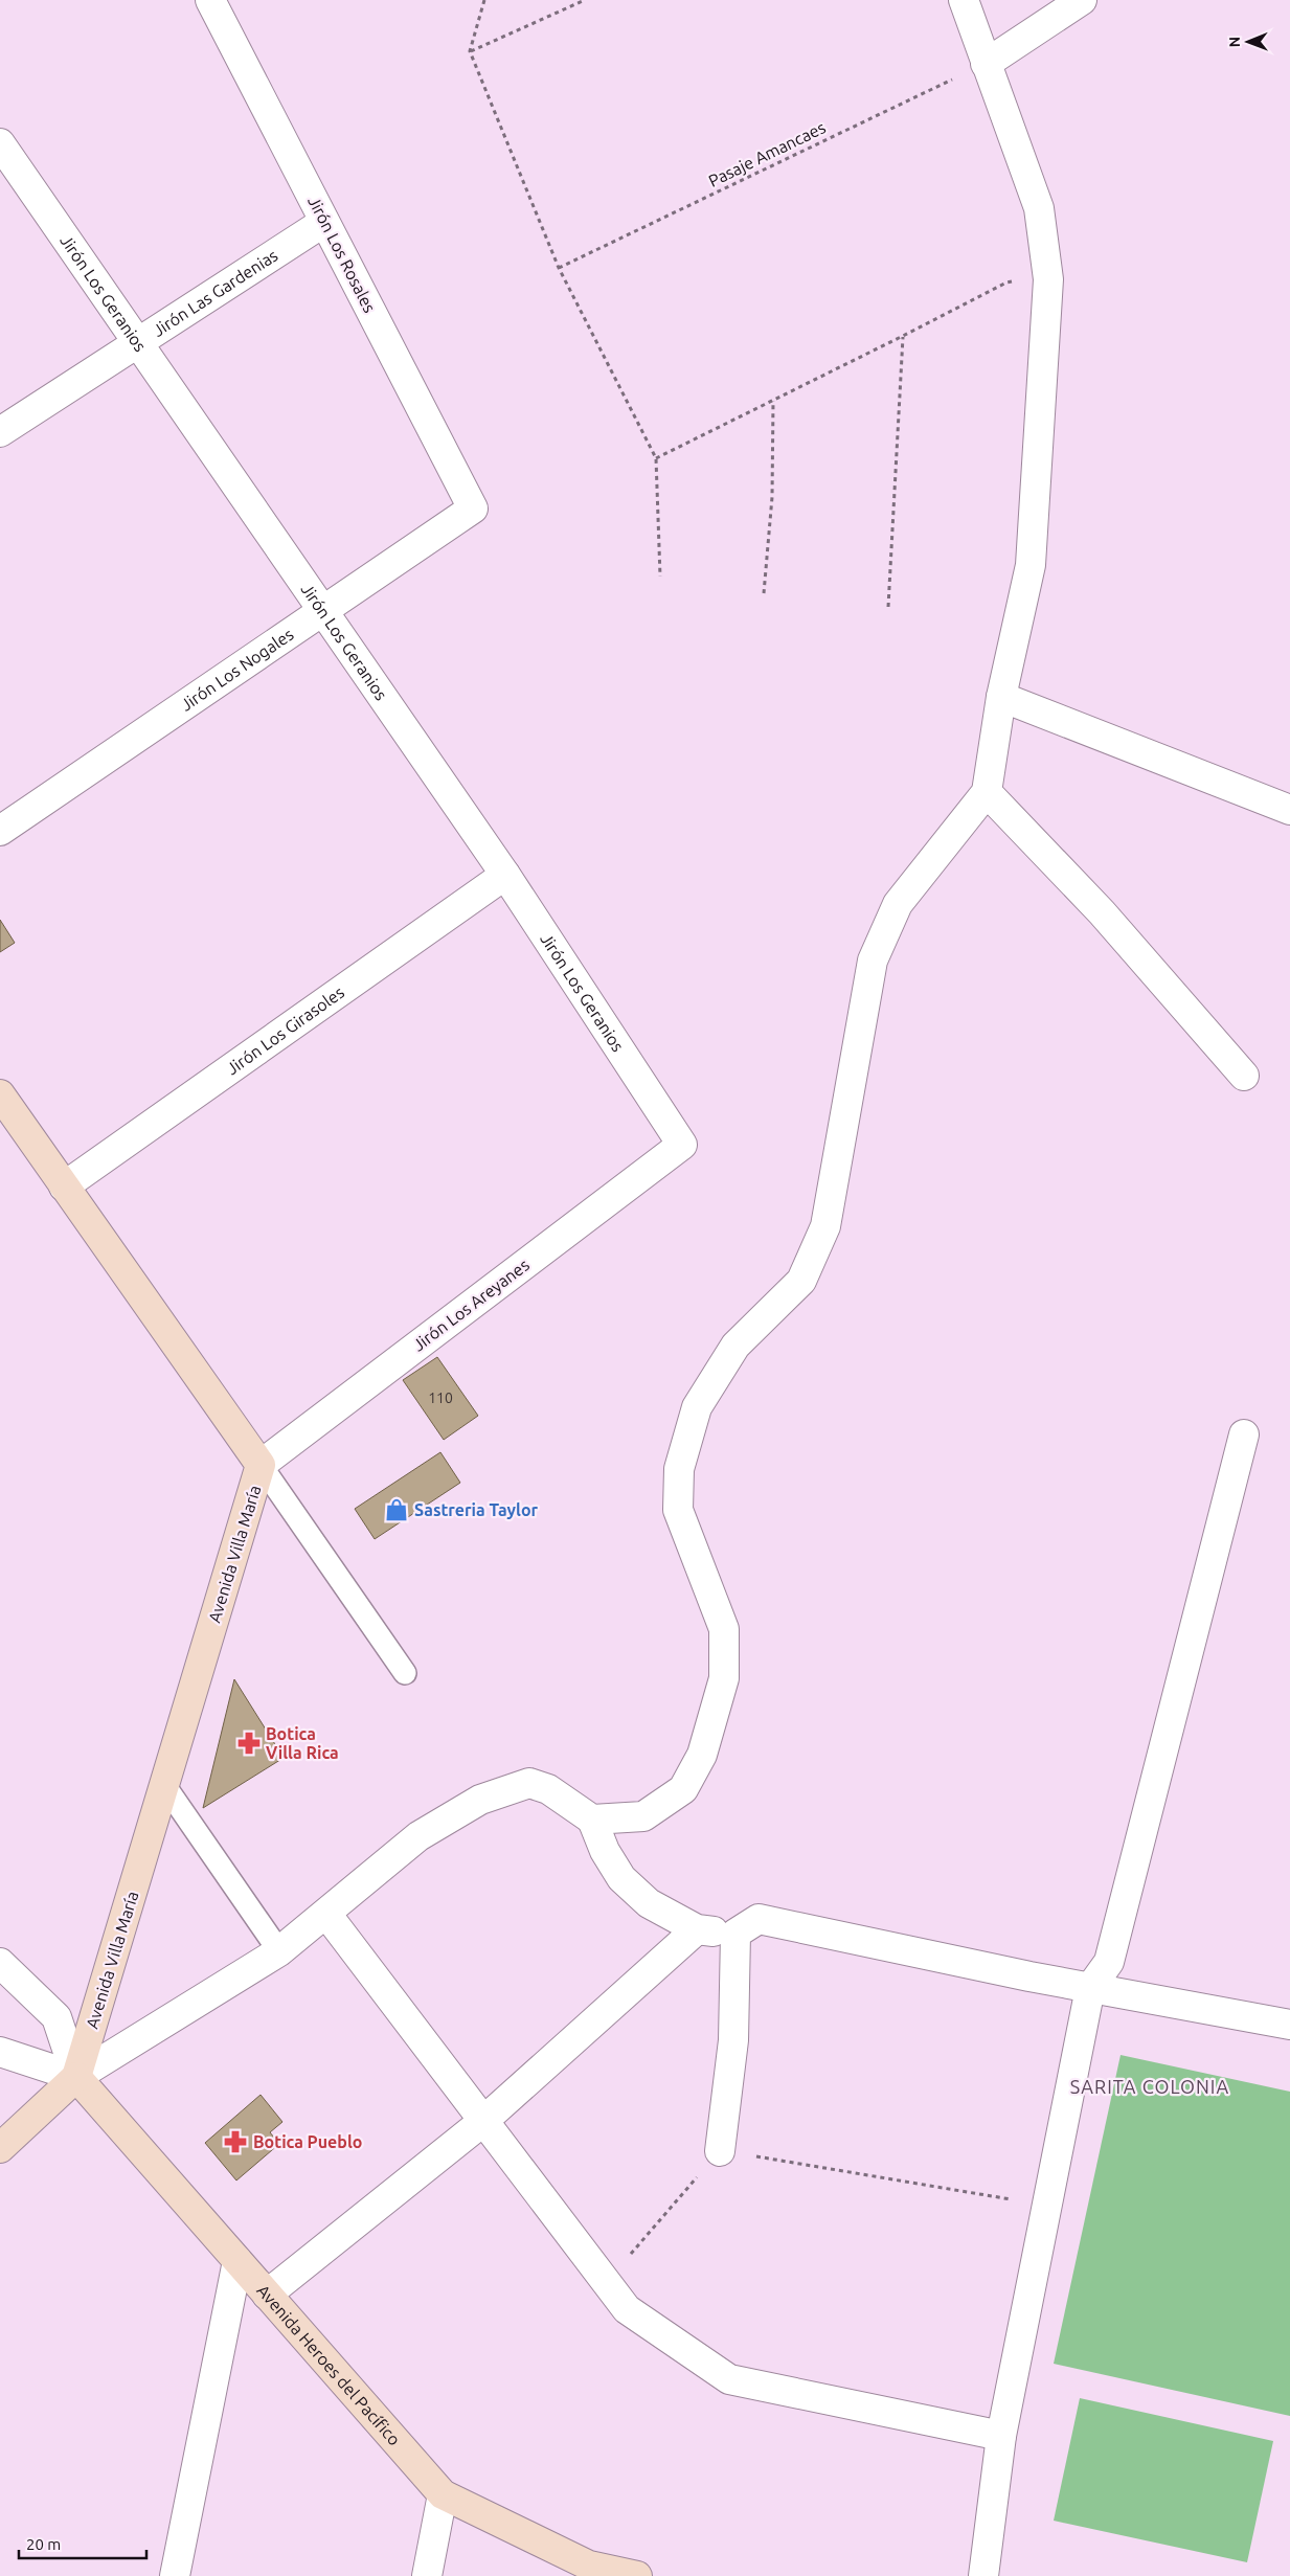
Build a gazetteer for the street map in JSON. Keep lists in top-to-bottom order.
{
  "streets": {
    "street": [
      "Jirón Los Rosales",
      "Jirón Las Gardenias",
      "Jirón Los Geranios",
      "Jirón Los Nogales",
      "Jirón Los Girasoles",
      "Jirón Los Areyanes",
      "Avenida Villa María",
      "Avenida Heroes del Pacífico"
    ],
    "path": ["Pasaje Amancaes"]
  },
  "crossings": [
    ["Jirón Los Rosales", "Jirón Las Gardenias"],
    ["Jirón Los Rosales", "Jirón Los Nogales"],
    ["Jirón Las Gardenias", "Jirón Los Geranios"],
    ["Jirón Los Geranios", "Jirón Los Nogales"],
    ["Jirón Los Geranios", "Jirón Los Girasoles"],
    ["Jirón Los Geranios", "Jirón Los Areyanes"],
    ["Jirón Los Girasoles", "Avenida Villa María"],
    ["Jirón Los Areyanes", "Avenida Villa María"],
    ["Avenida Villa María", "Avenida Heroes del Pacífico"]
  ],
  "districts": ["SARITA COLONIA"],
  "places": {
    "shop": ["Sastreria Taylor"],
    "pharmacy": ["Botica Villa Rica", "Botica Pueblo"]
  },
  "house_numbers": ["110"],
  "scale_bar": "20 m",
  "north": "left"
}
